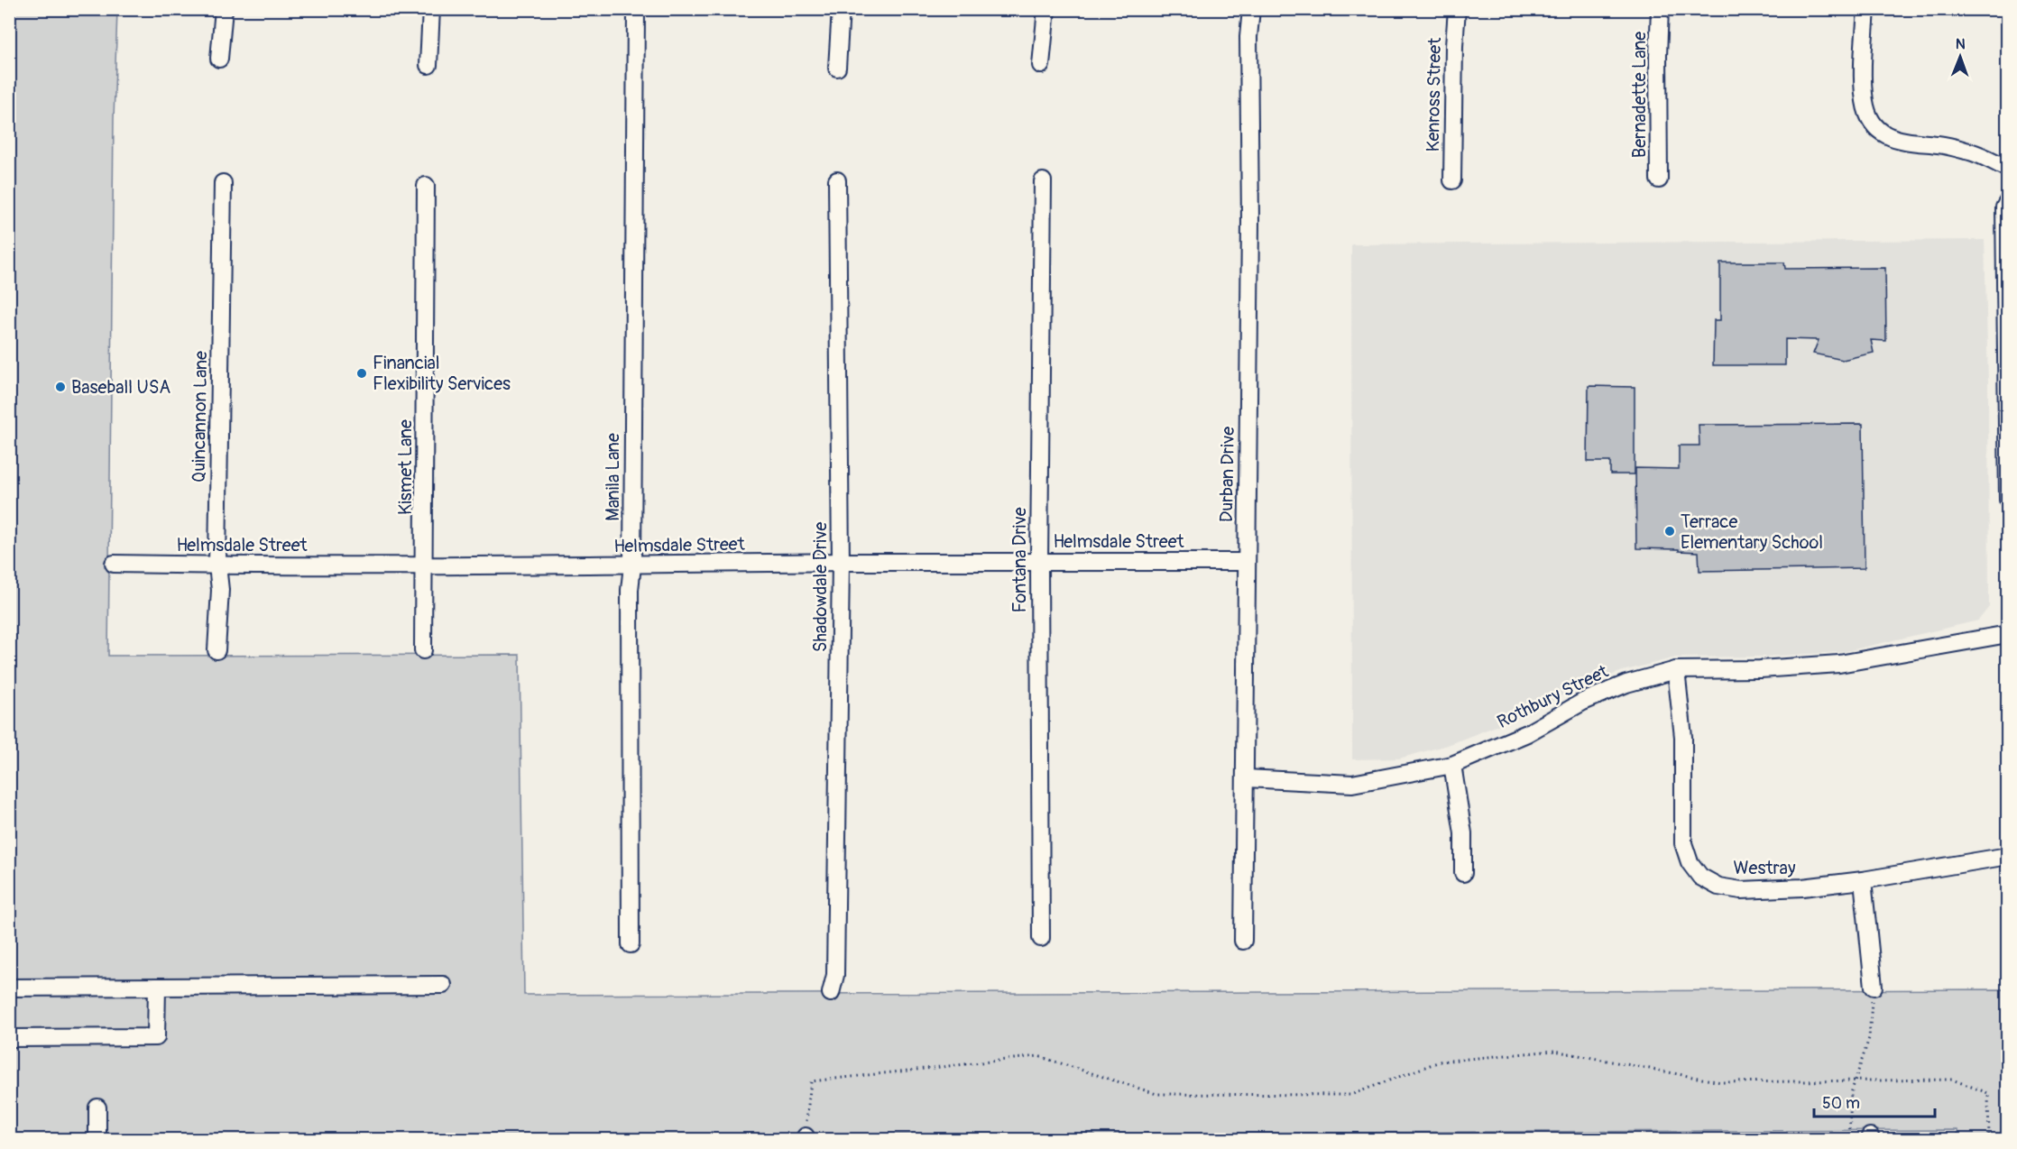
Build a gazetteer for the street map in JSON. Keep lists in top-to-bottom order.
{
  "streets": {
    "street": [
      "Kenross Street",
      "Bernadette Lane",
      "Quincannon Lane",
      "Kismet Lane",
      "Durban Drive",
      "Manila Lane",
      "Helmsdale Street",
      "Fontana Drive",
      "Shadowdale Drive",
      "Rothbury Street",
      "Westray"
    ]
  },
  "crossings": [
    ["Quincannon Lane", "Helmsdale Street"],
    ["Kismet Lane", "Helmsdale Street"],
    ["Durban Drive", "Helmsdale Street"],
    ["Durban Drive", "Rothbury Street"],
    ["Manila Lane", "Helmsdale Street"],
    ["Helmsdale Street", "Fontana Drive"],
    ["Helmsdale Street", "Shadowdale Drive"],
    ["Rothbury Street", "Westray"]
  ],
  "places": ["Financial Flexibility Services", "Baseball USA", "Terrace Elementary School"],
  "scale_bar": "50 m",
  "north": "top"
}
